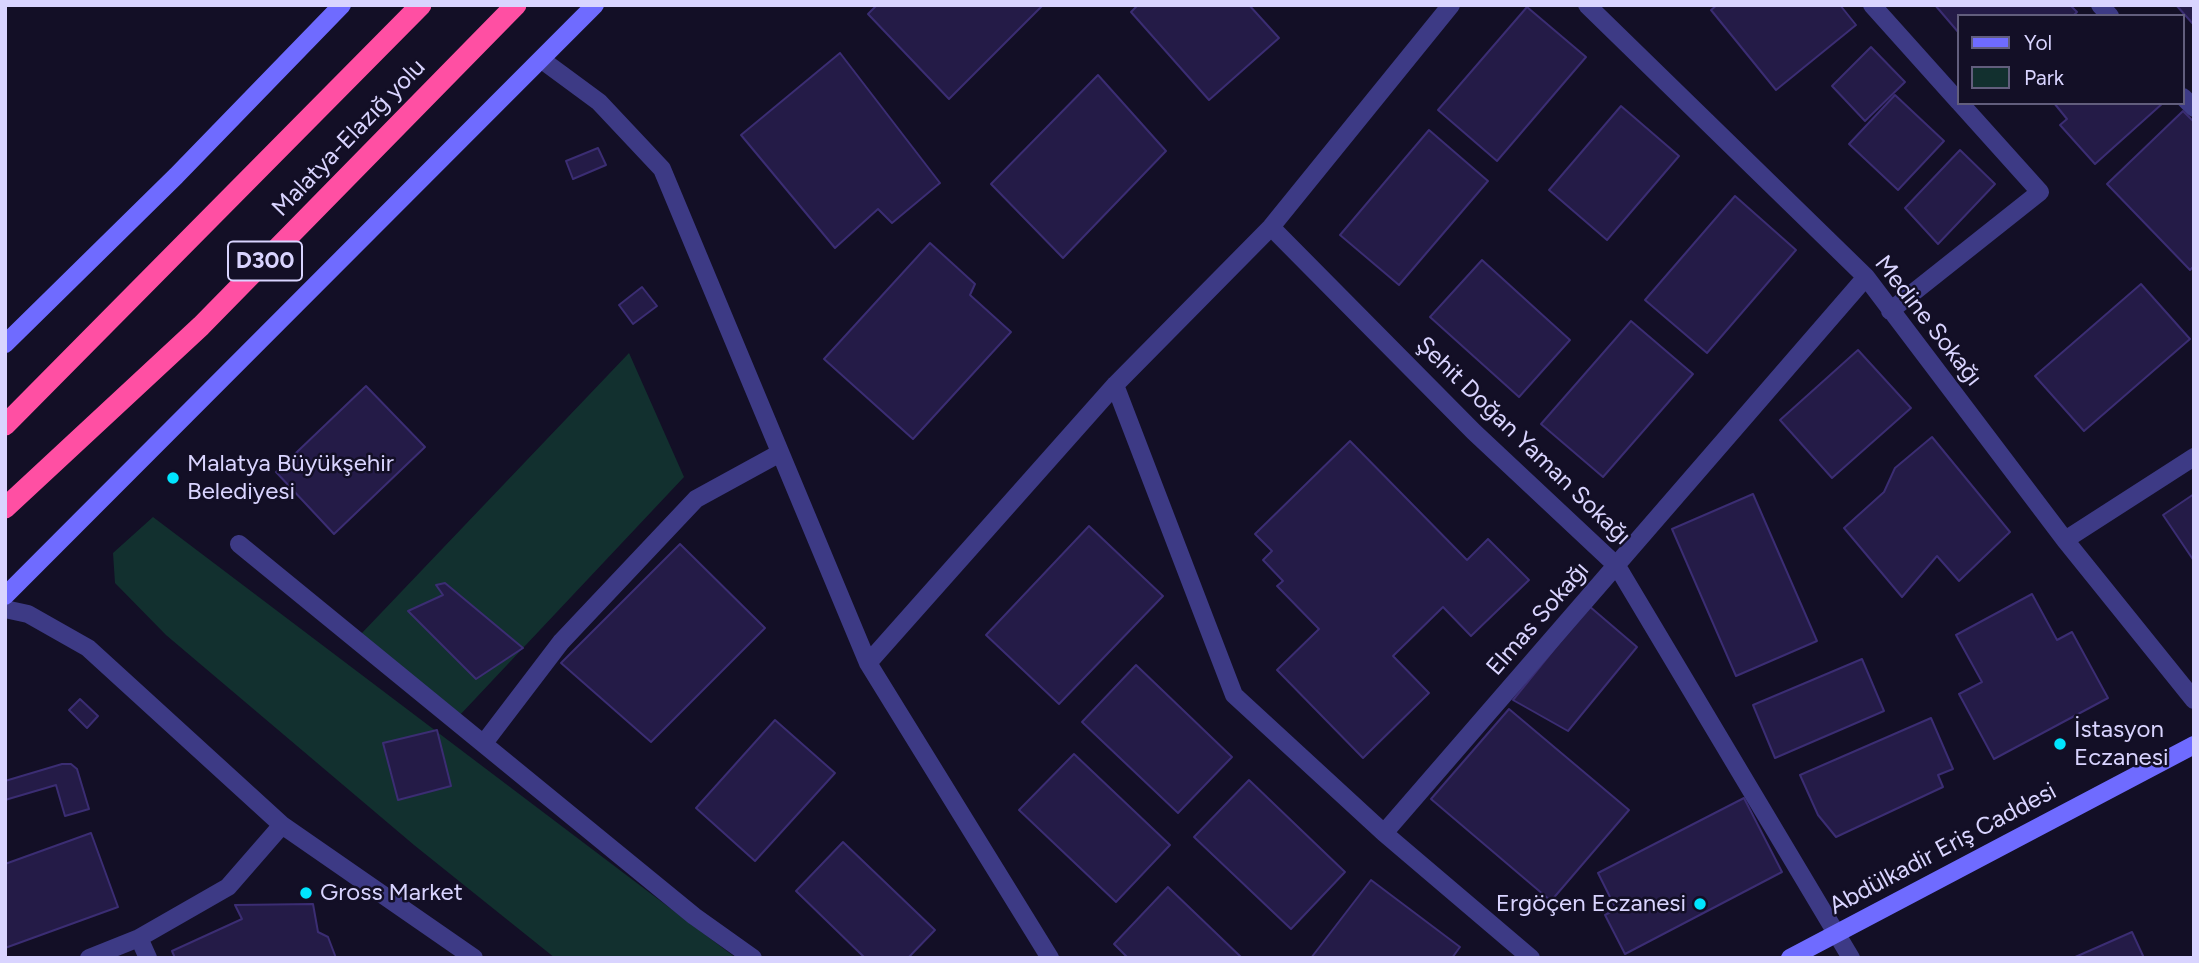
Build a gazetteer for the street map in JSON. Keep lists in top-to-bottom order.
{
  "streets": {
    "highway": ["Malatya-Elazığ yolu", "D300"],
    "main road": ["Abdülkadir Eriş Caddesi"],
    "street": ["Medine Sokağı", "Şehit Doğan Yaman Sokağı", "Elmas Sokağı"]
  },
  "crossings": [
    ["Medine Sokağı", "Elmas Sokağı"],
    ["Şehit Doğan Yaman Sokağı", "Elmas Sokağı"],
    ["Şehit Doğan Yaman Sokağı", "Abdülkadir Eriş Caddesi"]
  ],
  "places": [
    "Malatya Büyükşehir Belediyesi",
    "İstasyon Eczanesi",
    "Gross Market",
    "Ergöçen Eczanesi"
  ],
  "legend": ["Yol", "Park"]
}
